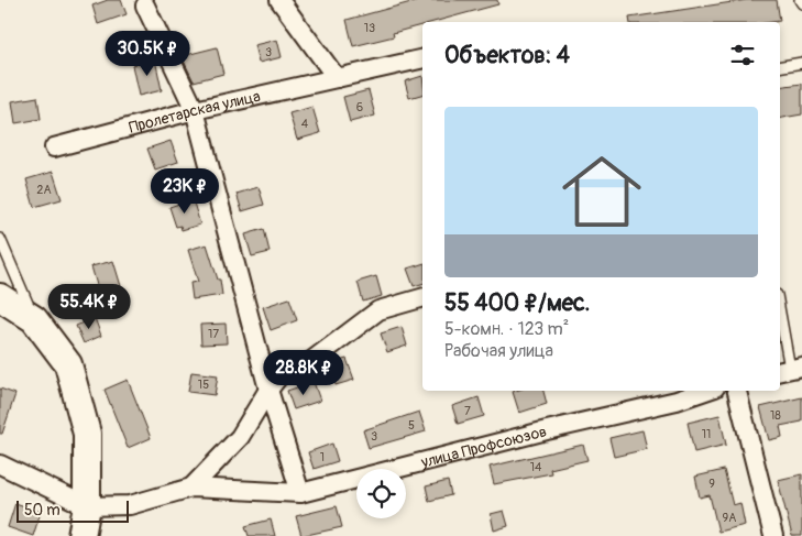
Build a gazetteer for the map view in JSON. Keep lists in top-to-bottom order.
{
  "streets": {
    "street": ["Пролетарская улица", "улица Профсоюзов"]
  },
  "house_numbers": [
    "13",
    "3",
    "6",
    "4",
    "2А",
    "17",
    "15",
    "7",
    "18",
    "5",
    "11",
    "3",
    "1",
    "14",
    "9",
    "9А"
  ],
  "scale_bar": "50 m",
  "page": {
    "heading": "Объектов: 4",
    "price": [
      "30.5K ₽",
      "23K ₽",
      "55.4K ₽",
      "28.8K ₽"
    ],
    "list": [
      {
        "name": "55 400 ₽/мес.",
        "note": "5-комн. · 123 m² · Рабочая улица"
      }
    ],
    "scale": "50 m"
  }
}
